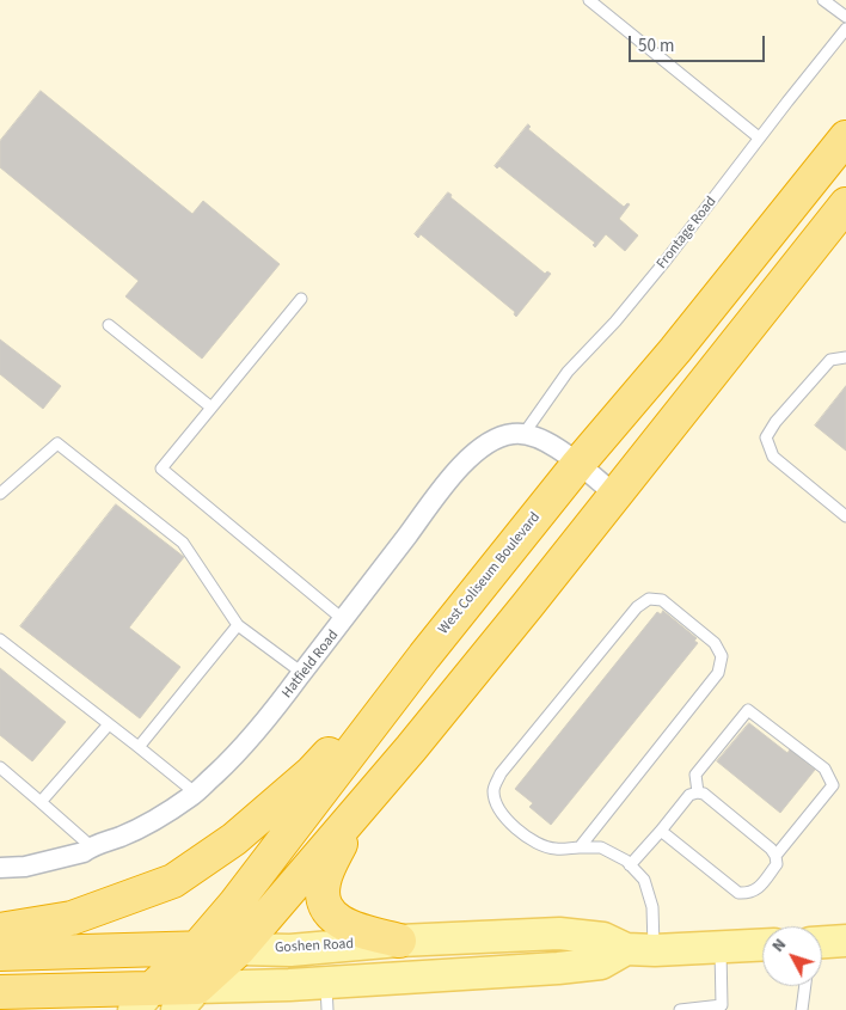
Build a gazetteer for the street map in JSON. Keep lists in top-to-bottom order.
{
  "streets": {
    "highway": ["West Coliseum Boulevard", "Goshen Road"],
    "street": ["Hatfield Road"],
    "lane": ["Frontage Road"]
  },
  "crossings": [
    ["Frontage Road", "Hatfield Road"],
    ["West Coliseum Boulevard", "Goshen Road"]
  ],
  "scale_bar": "50 m",
  "north": "top left"
}
